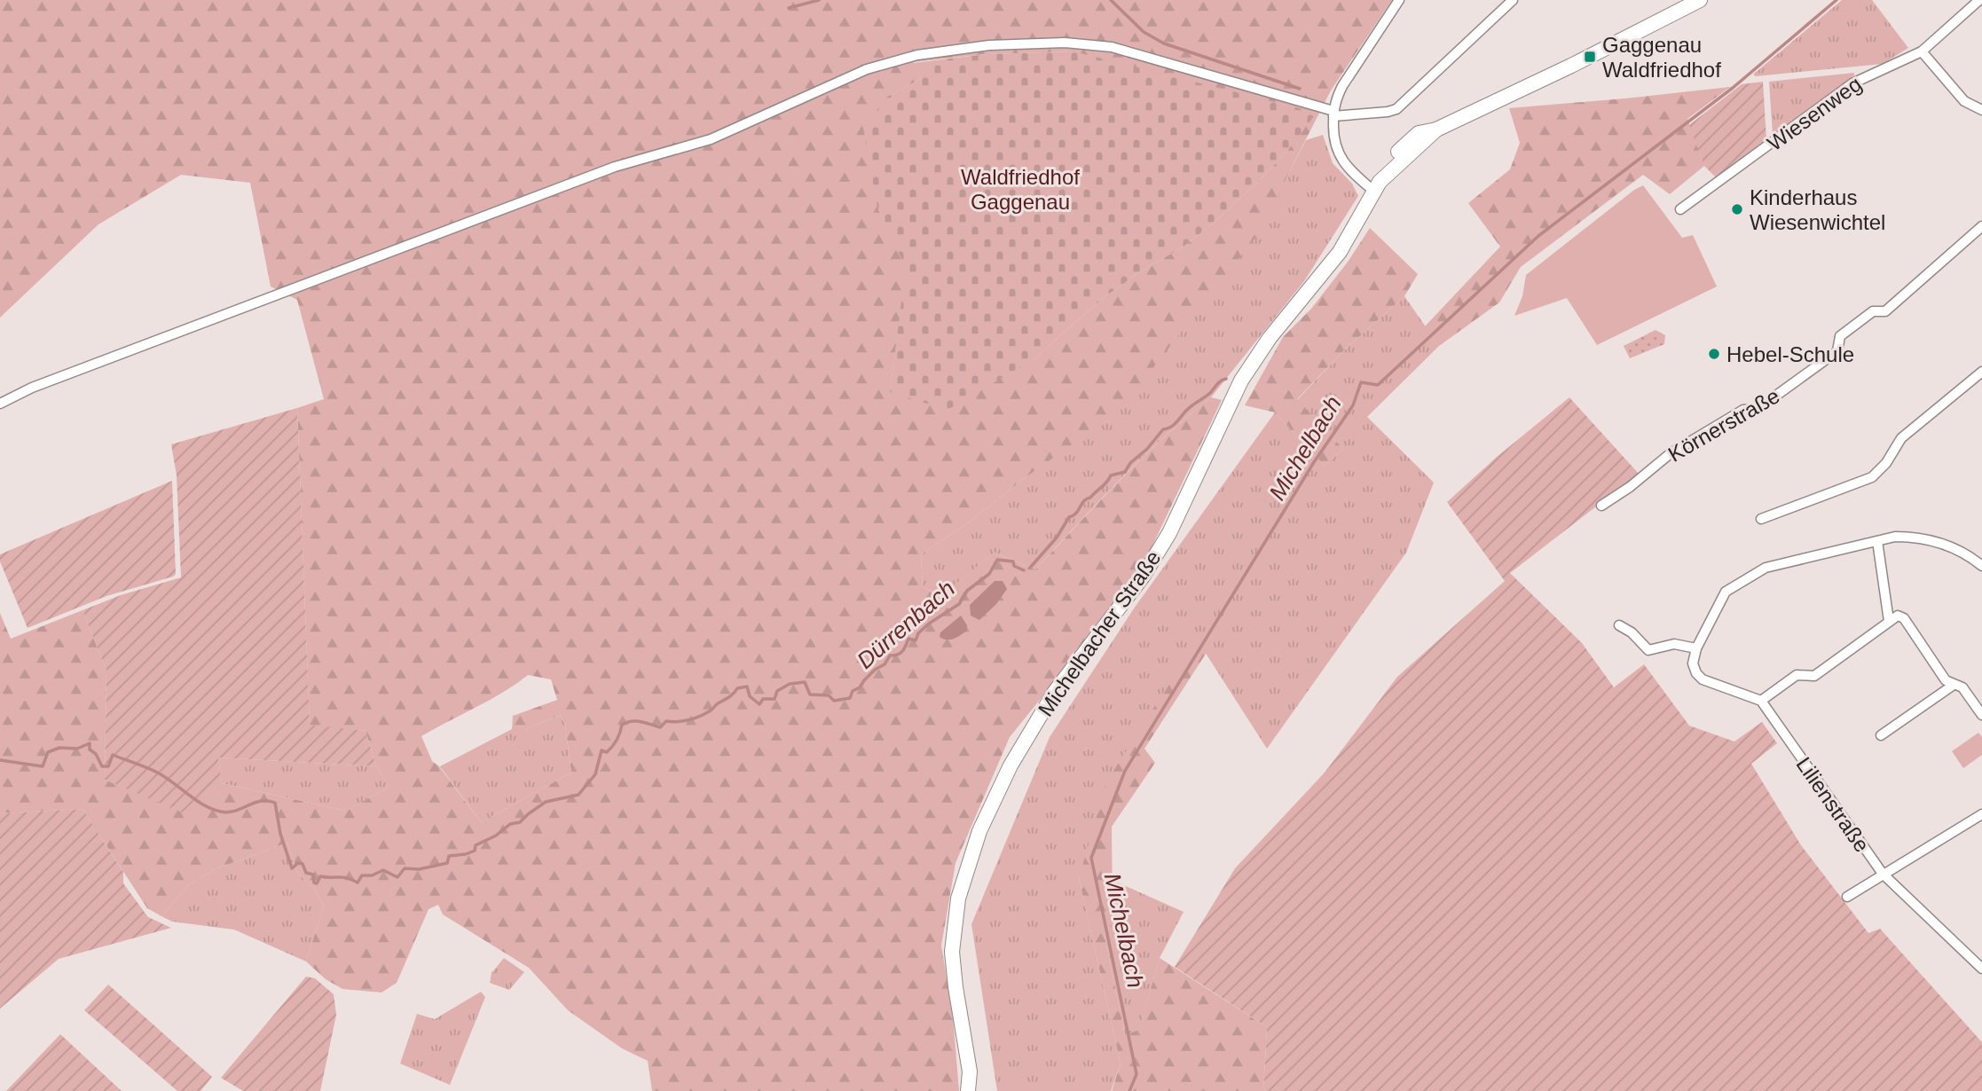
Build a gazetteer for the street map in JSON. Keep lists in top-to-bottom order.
{
  "streets": {
    "main road": ["Michelbacher Straße"],
    "street": ["Wiesenweg", "Körnerstraße", "Lilienstraße"]
  },
  "water": ["Michelbach", "Dürrenbach"],
  "parks": ["Waldfriedhof Gaggenau"],
  "places": {
    "transit": ["Gaggenau Waldfriedhof"],
    "other": ["Kinderhaus Wiesenwichtel", "Hebel-Schule"]
  }
}
